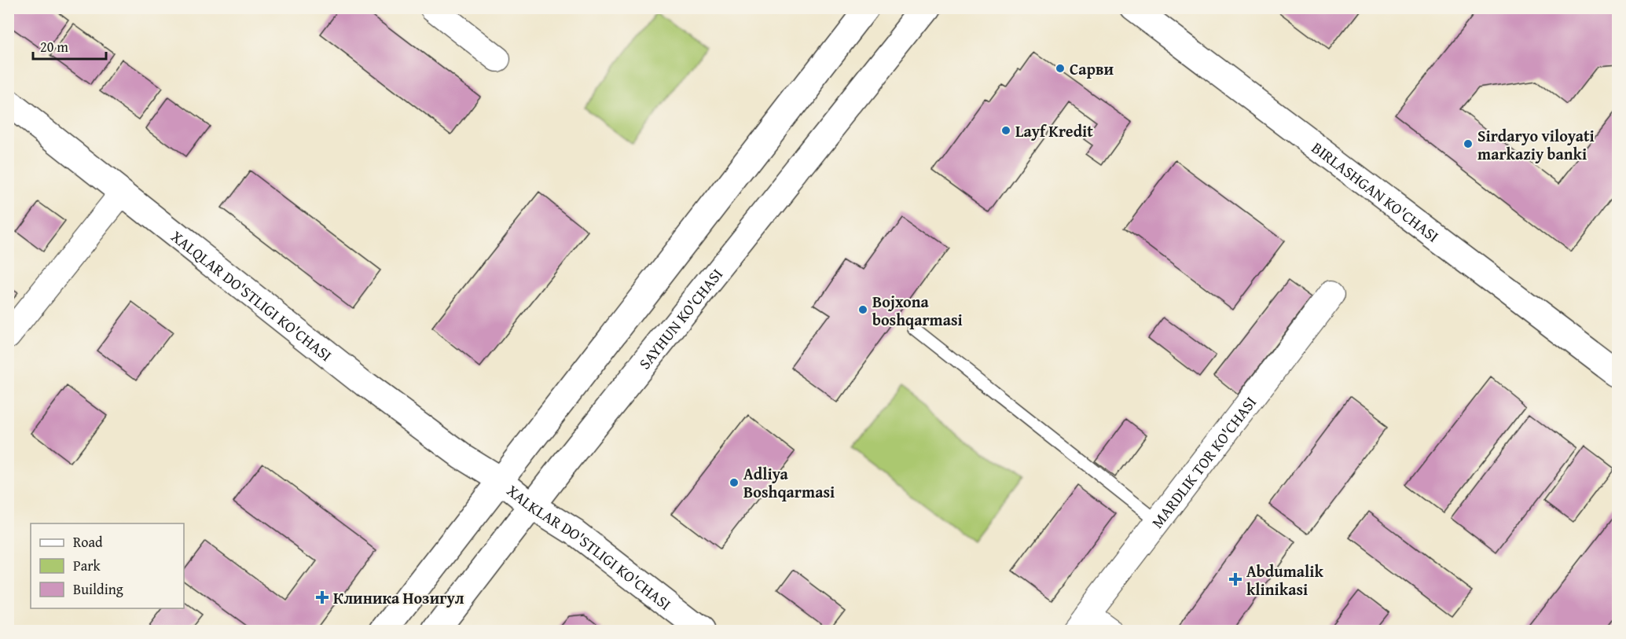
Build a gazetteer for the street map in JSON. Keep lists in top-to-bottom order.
{
  "streets": {
    "street": [
      "BIRLASHGAN KO'CHASI",
      "XALQLAR DO'STLIGI KO'CHASI",
      "SAYHUN KO'CHASI",
      "MARDLIK TOR KO'CHASI",
      "XALKLAR DO'STLIGI KO'CHASI"
    ]
  },
  "crossings": [
    ["XALQLAR DO'STLIGI KO'CHASI", "XALKLAR DO'STLIGI KO'CHASI"],
    ["SAYHUN KO'CHASI", "XALKLAR DO'STLIGI KO'CHASI"]
  ],
  "places": {
    "other": [
      "Сарви",
      "Layf Kredit",
      "Sirdaryo viloyati markaziy banki",
      "Bojxona boshqarmasi",
      "Adliya Boshqarmasi"
    ],
    "health": ["Abdumalik klinikasi", "Клиника Нозигул"]
  },
  "legend": ["Road", "Park", "Building"],
  "scale_bar": "20 m"
}
